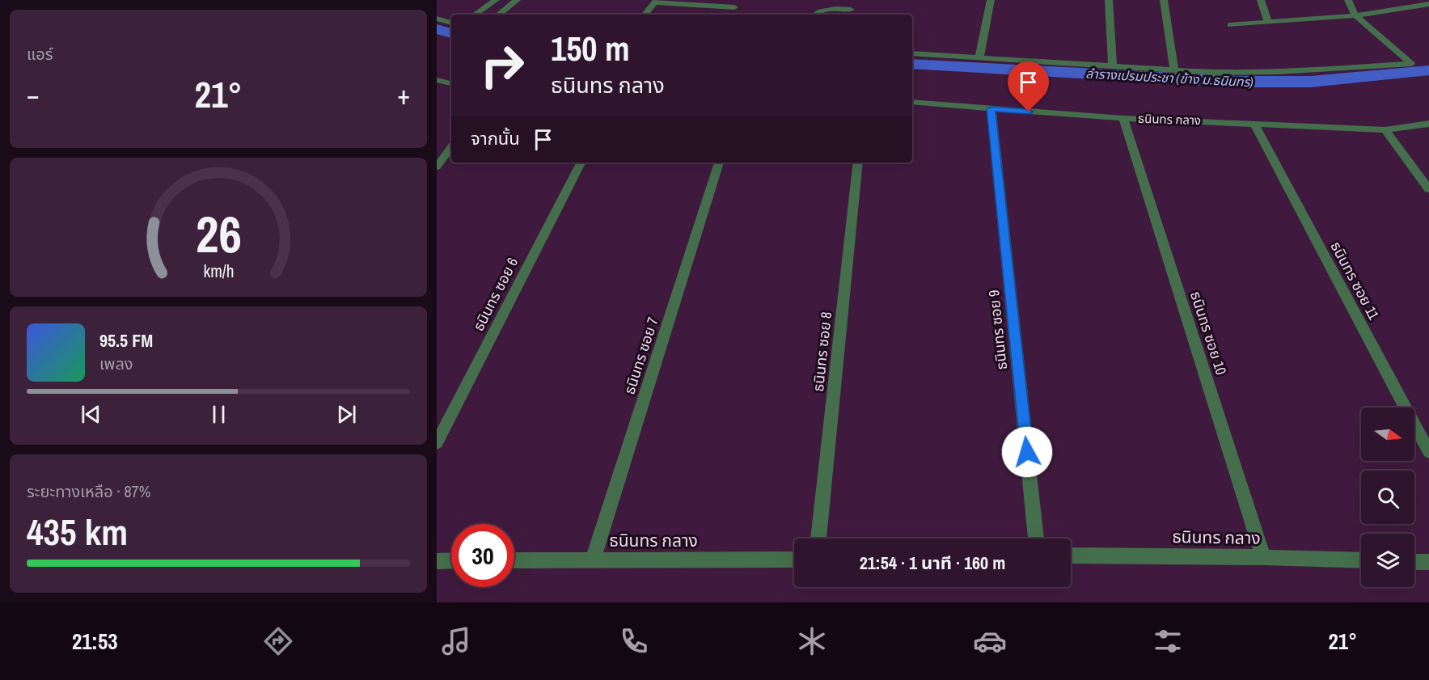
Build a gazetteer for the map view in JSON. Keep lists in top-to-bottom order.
{
  "streets": {
    "street": [
      "ธนินทร กลาง",
      "ธนินทร ซอย 11",
      "ธนินทร ซอย 6",
      "ธนินทร ซอย 9",
      "ธนินทร ซอย 10",
      "ธนินทร ซอย 8",
      "ธนินทร ซอย 7"
    ]
  },
  "crossings": [
    ["ธนินทร กลาง", "ธนินทร ซอย 11"],
    ["ธนินทร กลาง", "ธนินทร ซอย 9"],
    ["ธนินทร กลาง", "ธนินทร ซอย 10"],
    ["ธนินทร กลาง", "ธนินทร ซอย 7"]
  ],
  "water": ["ลำรางเปรมประชา (ข้าง ม.ธนินทร)"],
  "north": "right",
  "page": {
    "tile": [
      "แอร์",
      ["ระยะทางเหลือ · 87%", "435 km"]
    ],
    "turn": ["150 m", "ธนินทร กลาง"],
    "heat": ["−", "21°", "+"],
    "then": "จากนั้น",
    "song": ["95.5 FM", "เพลง"],
    "limit": "30",
    "trip": "21:54 · 1 นาที · 160 m",
    "tabs": ["21:53", "21°"],
    "gauge": ["26", "km/h"]
  }
}
